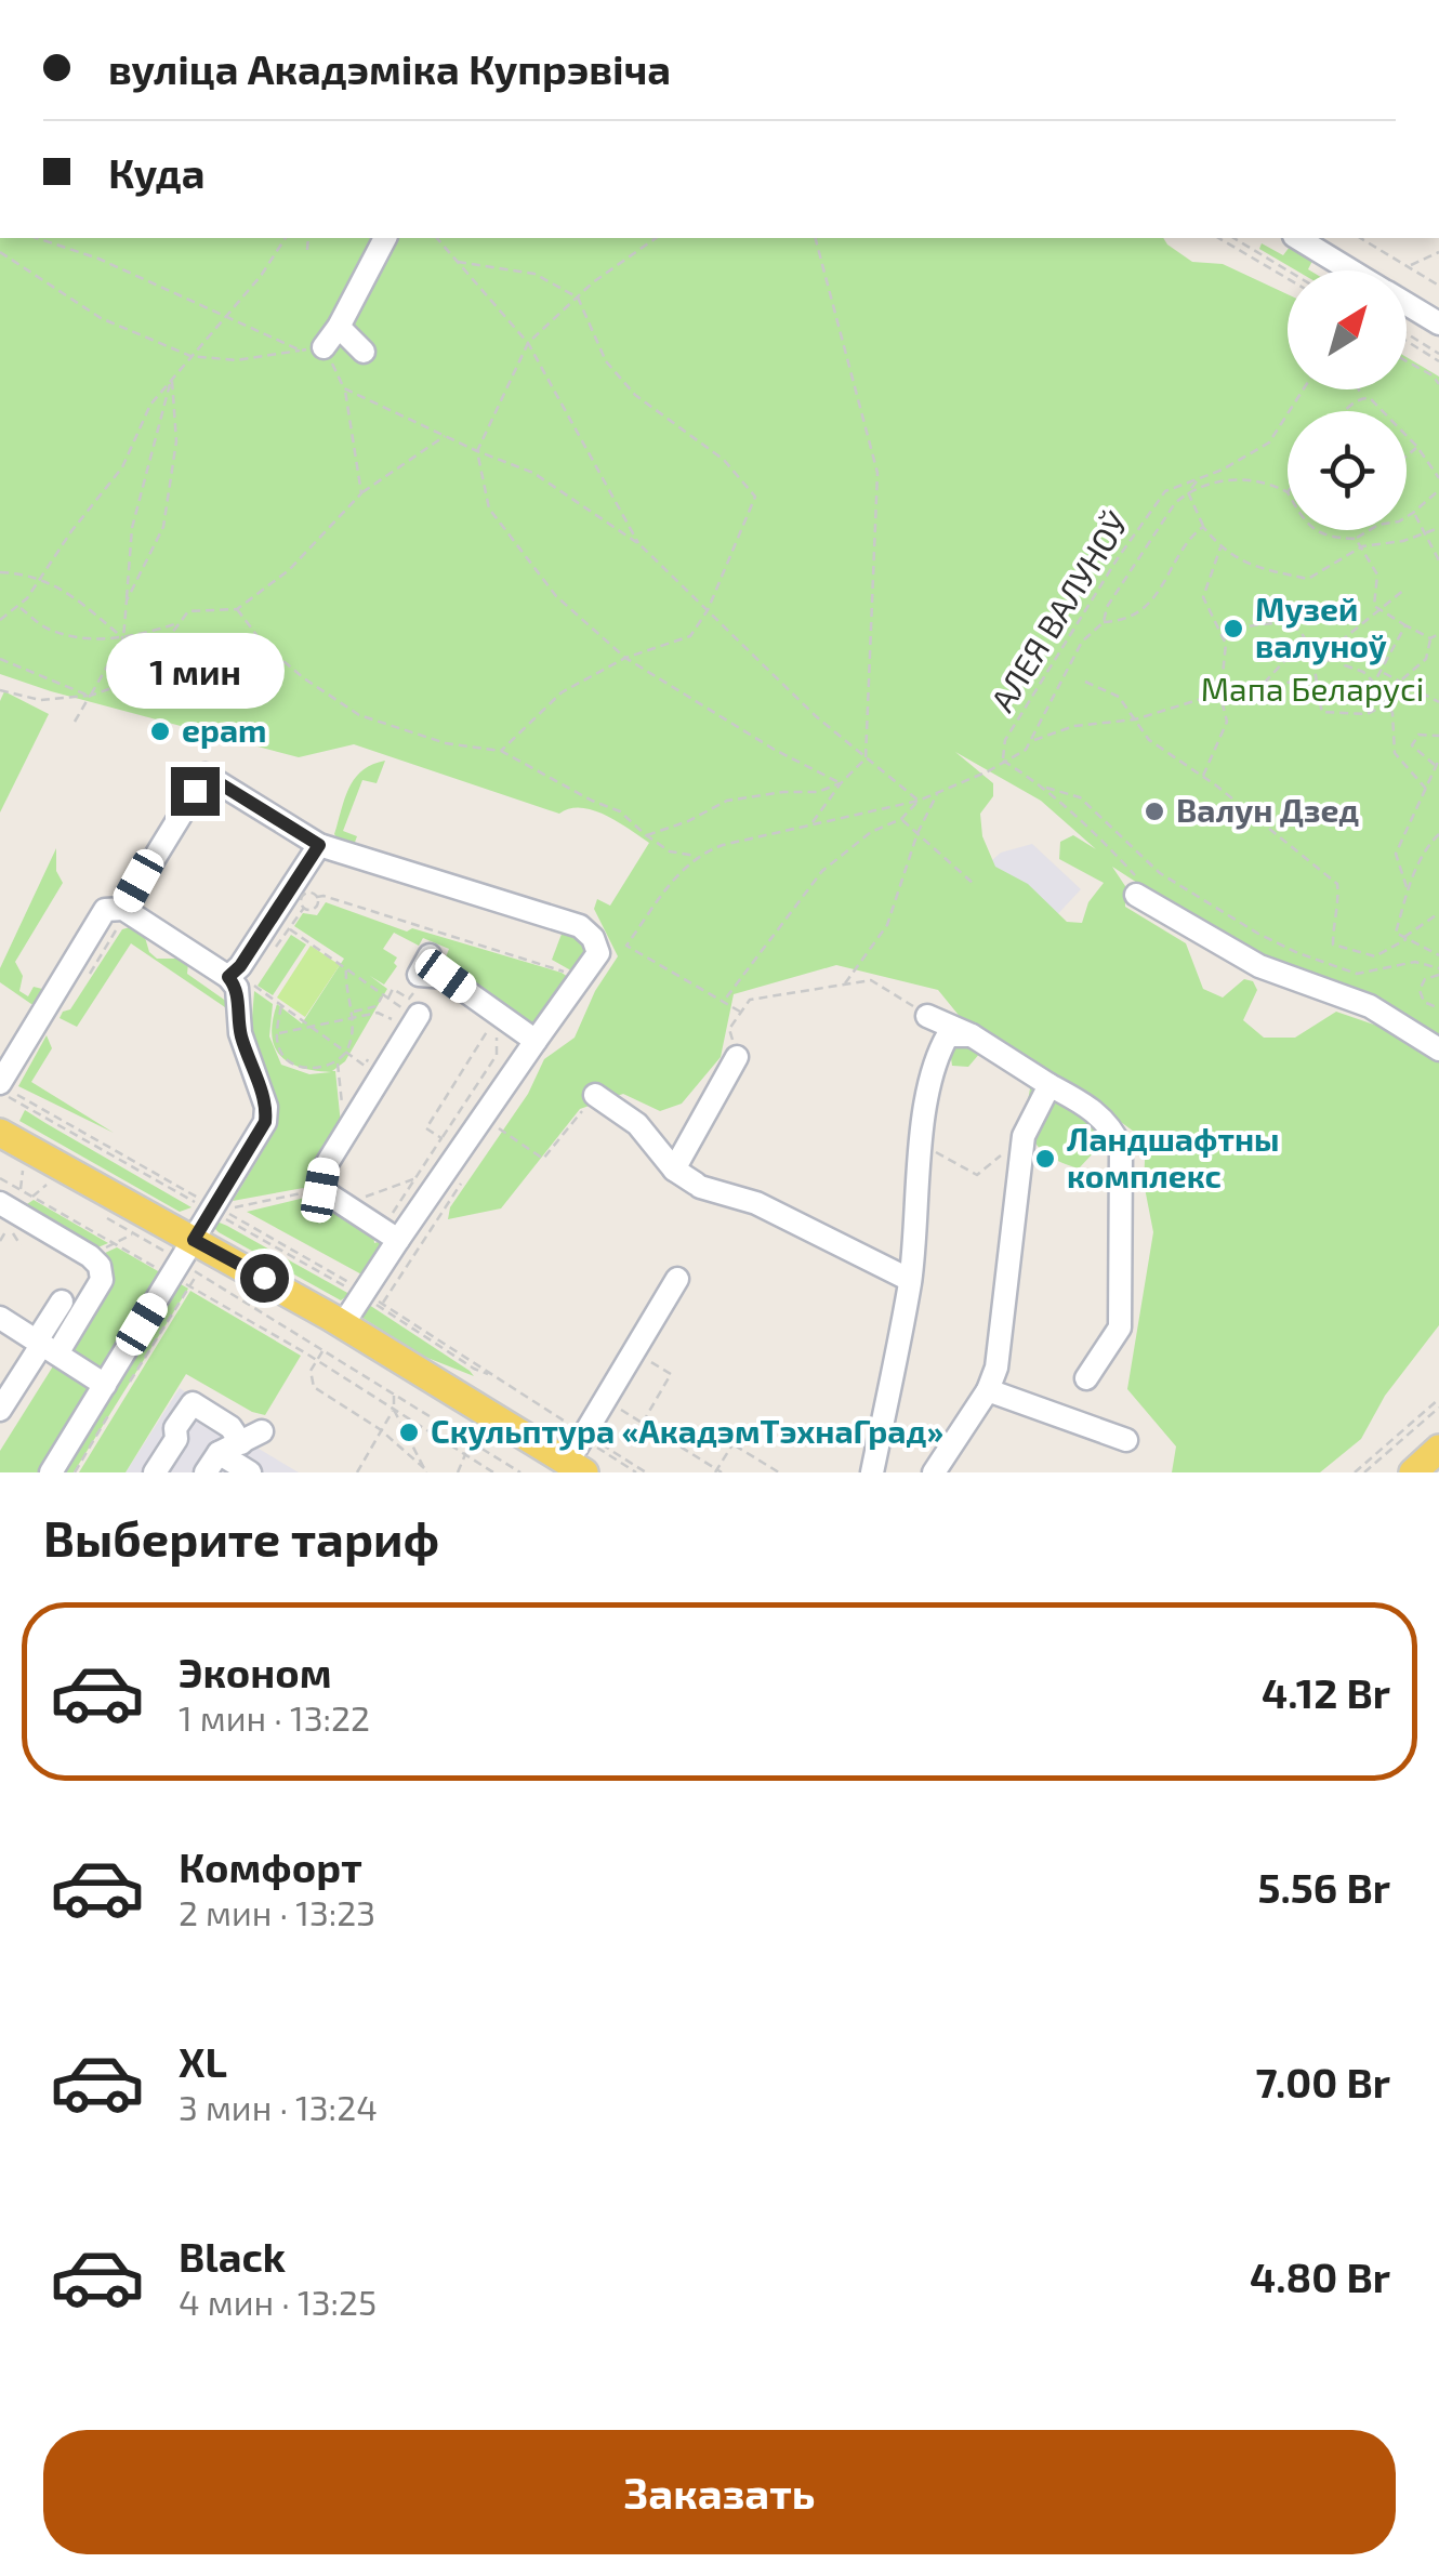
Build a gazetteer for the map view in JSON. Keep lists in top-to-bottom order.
{
  "streets": {
    "path": ["АЛЕЯ ВАЛУНОЎ"]
  },
  "parks": ["Мапа Беларусі"],
  "places": [
    "Музей валуноў",
    "epam",
    "Валун Дзед",
    "Ландшафтны комплекс",
    "Скульптура «АкадэмТэхнаГрад»"
  ],
  "north": "top right",
  "page": {
    "banner": ["вуліца Акадэміка Купрэвіча", "Куда"],
    "bubble": "1 мин",
    "heading": "Выберите тариф",
    "list": [
      {
        "name": "Эконом",
        "note": "1 мин · 13:22",
        "value": "4.12 Br"
      },
      {
        "name": "Комфорт",
        "note": "2 мин · 13:23",
        "value": "5.56 Br"
      },
      {
        "name": "XL",
        "note": "3 мин · 13:24",
        "value": "7.00 Br"
      },
      {
        "name": "Black",
        "note": "4 мин · 13:25",
        "value": "4.80 Br"
      }
    ],
    "buttons": "Заказать"
  }
}
